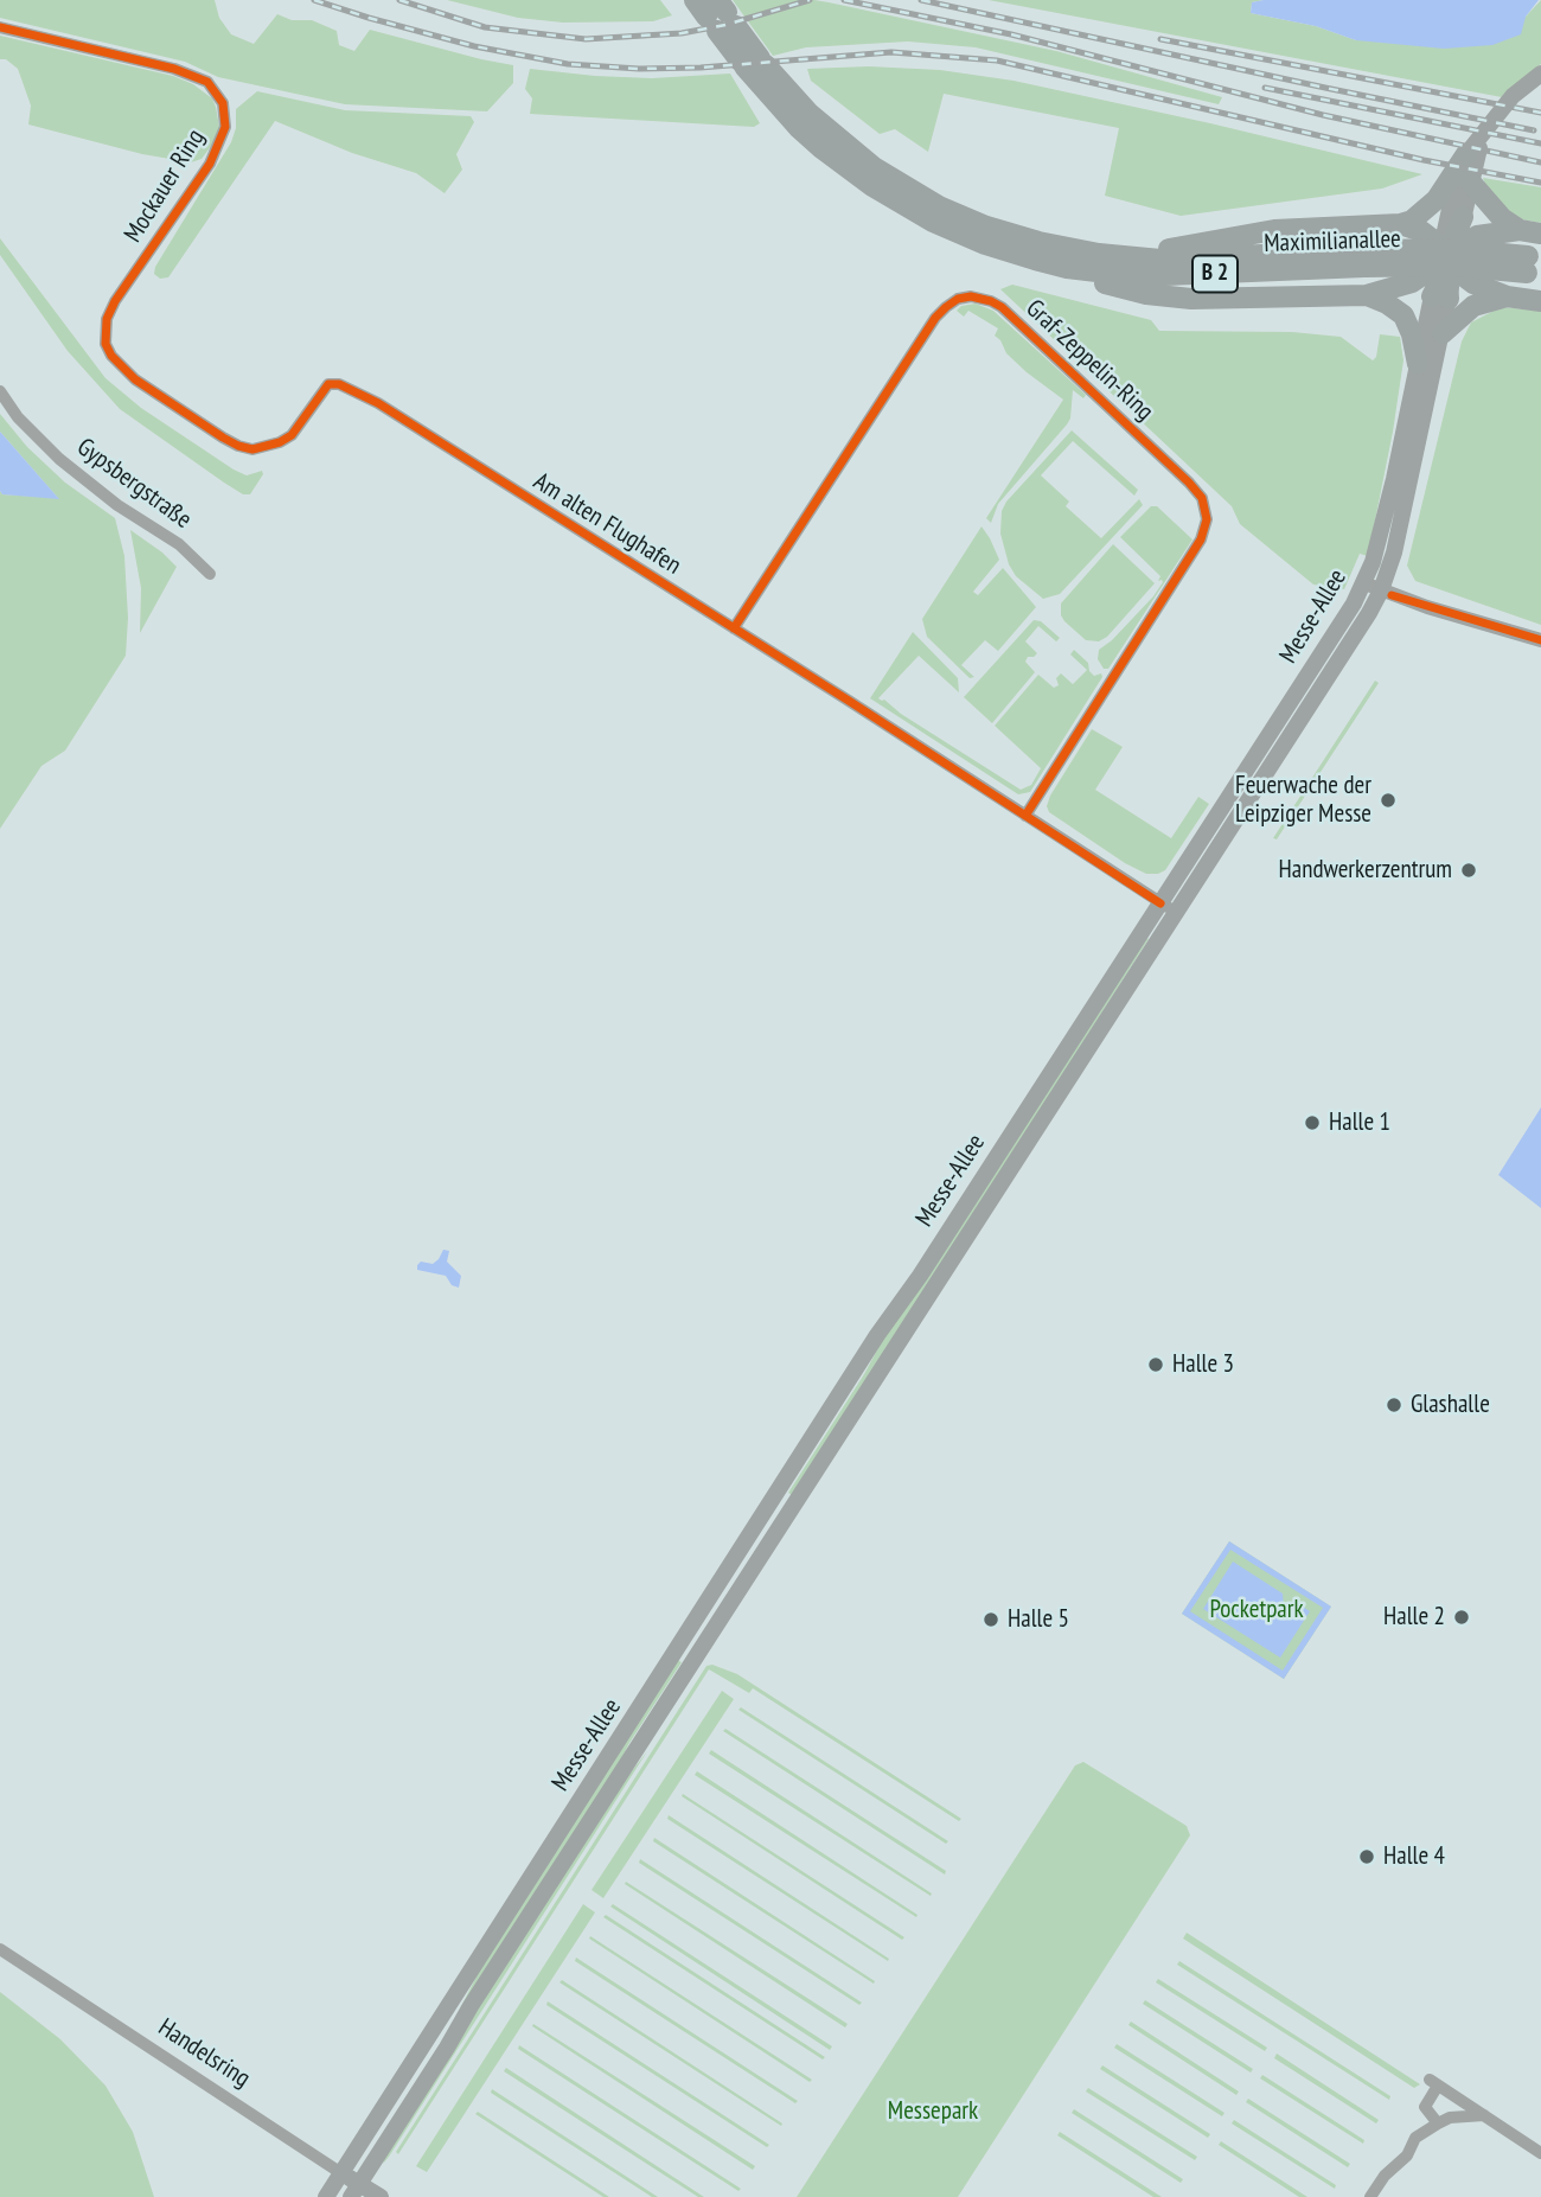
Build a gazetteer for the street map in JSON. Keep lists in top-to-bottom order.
{
  "streets": {
    "highway": ["Maximilianallee", "B 2"],
    "main road": ["Messe-Allee", "Handelsring"],
    "street": [
      "Mockauer Ring",
      "Graf-Zeppelin-Ring",
      "Gypsbergstraße",
      "Am alten Flughafen"
    ]
  },
  "crossings": [
    ["Mockauer Ring", "Am alten Flughafen"],
    ["Maximilianallee", "B 2"],
    ["Graf-Zeppelin-Ring", "Am alten Flughafen"],
    ["Am alten Flughafen", "Messe-Allee"],
    ["Messe-Allee", "Handelsring"]
  ],
  "parks": ["Pocketpark", "Messepark"],
  "places": [
    "Feuerwache der Leipziger Messe",
    "Handwerkerzentrum",
    "Halle 1",
    "Halle 3",
    "Glashalle",
    "Halle 2",
    "Halle 5",
    "Halle 4"
  ]
}
